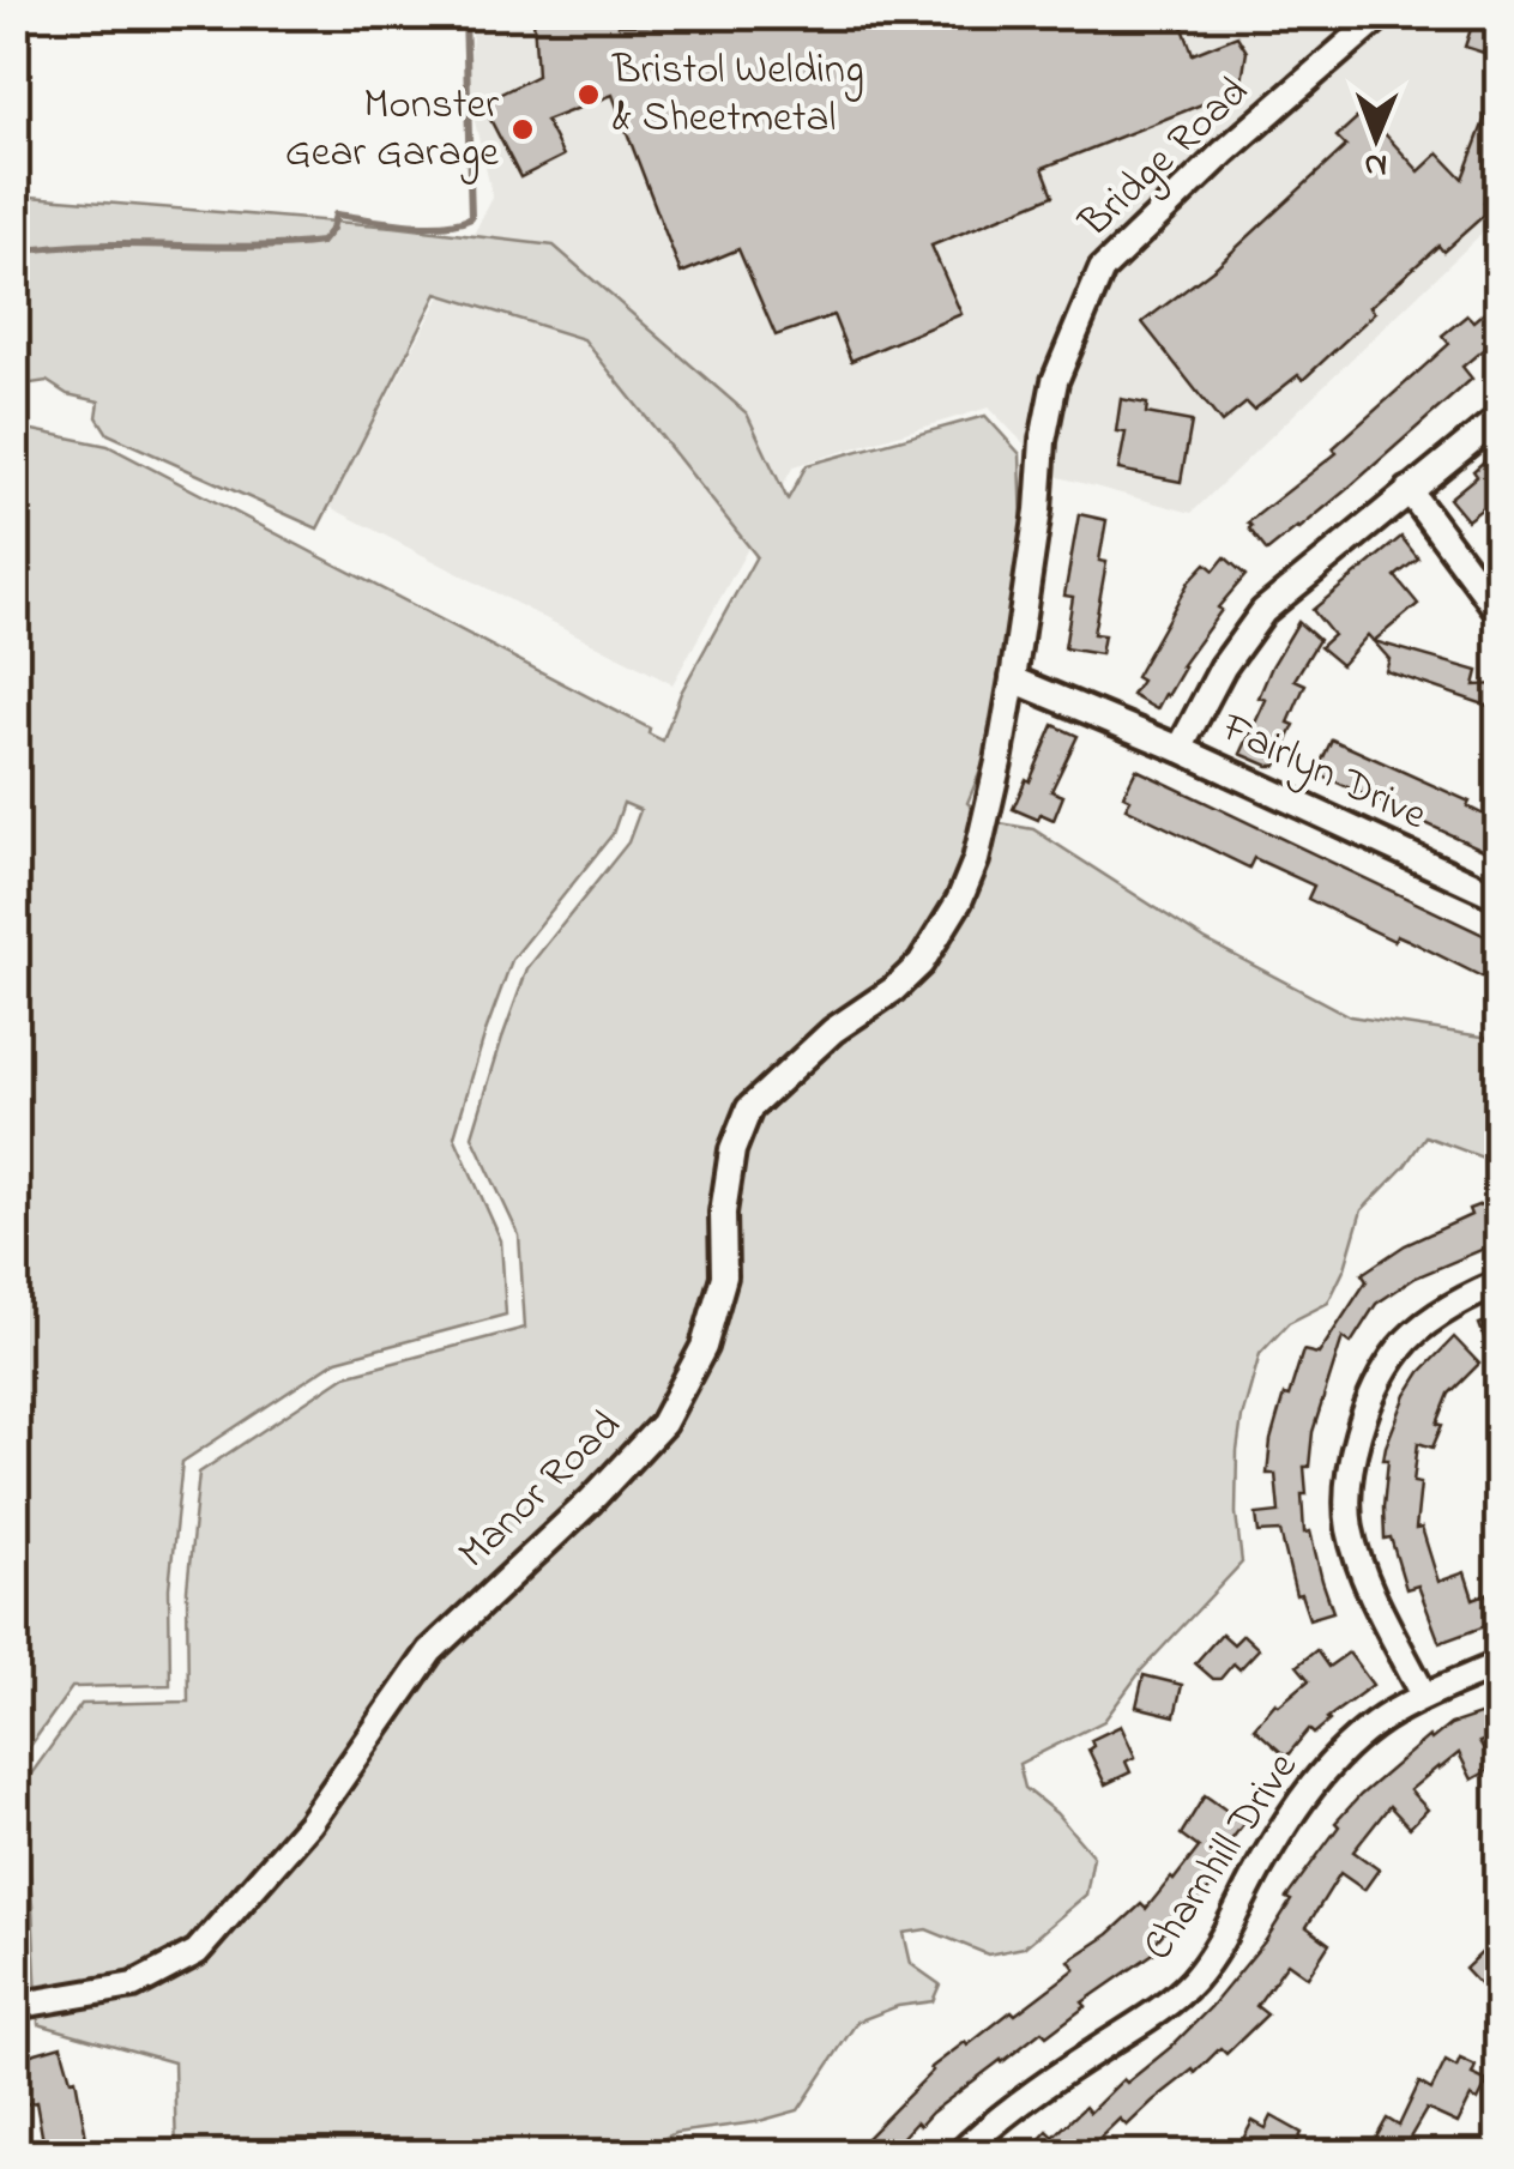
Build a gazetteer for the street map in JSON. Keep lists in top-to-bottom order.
{
  "streets": {
    "street": [
      "Bridge Road",
      "Fairlyn Drive",
      "Manor Road",
      "Charnhill Drive"
    ]
  },
  "crossings": [
    ["Bridge Road", "Fairlyn Drive"],
    ["Bridge Road", "Manor Road"]
  ],
  "places": ["Bristol Welding & Sheetmetal", "Monster Gear Garage"],
  "north": "bottom"
}
